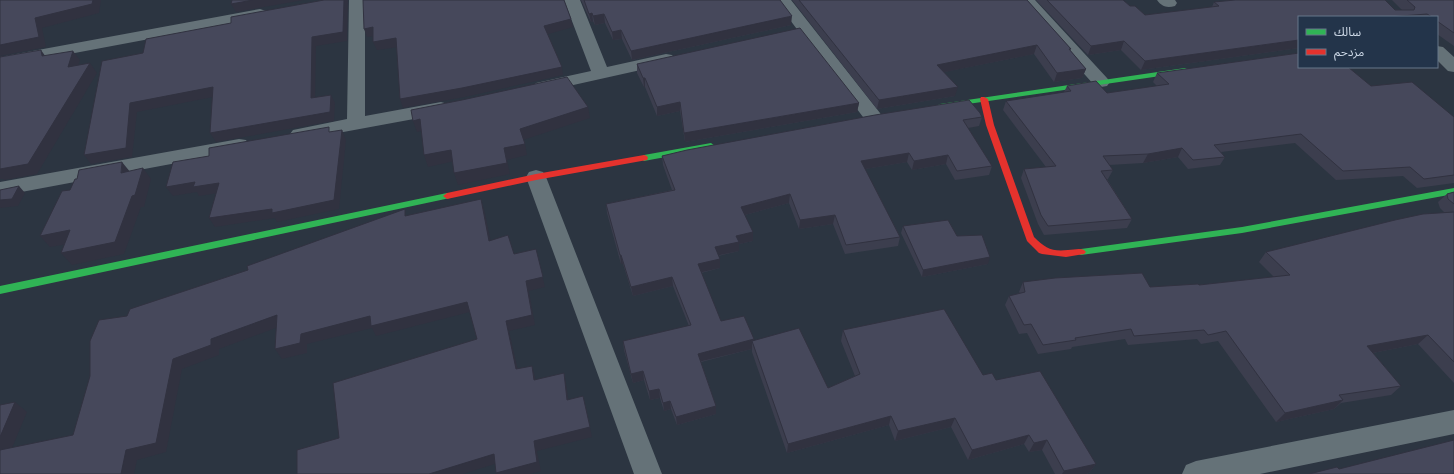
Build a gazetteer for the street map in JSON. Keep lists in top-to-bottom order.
{
  "legend": ["سالك", "مزدحم"]
}
